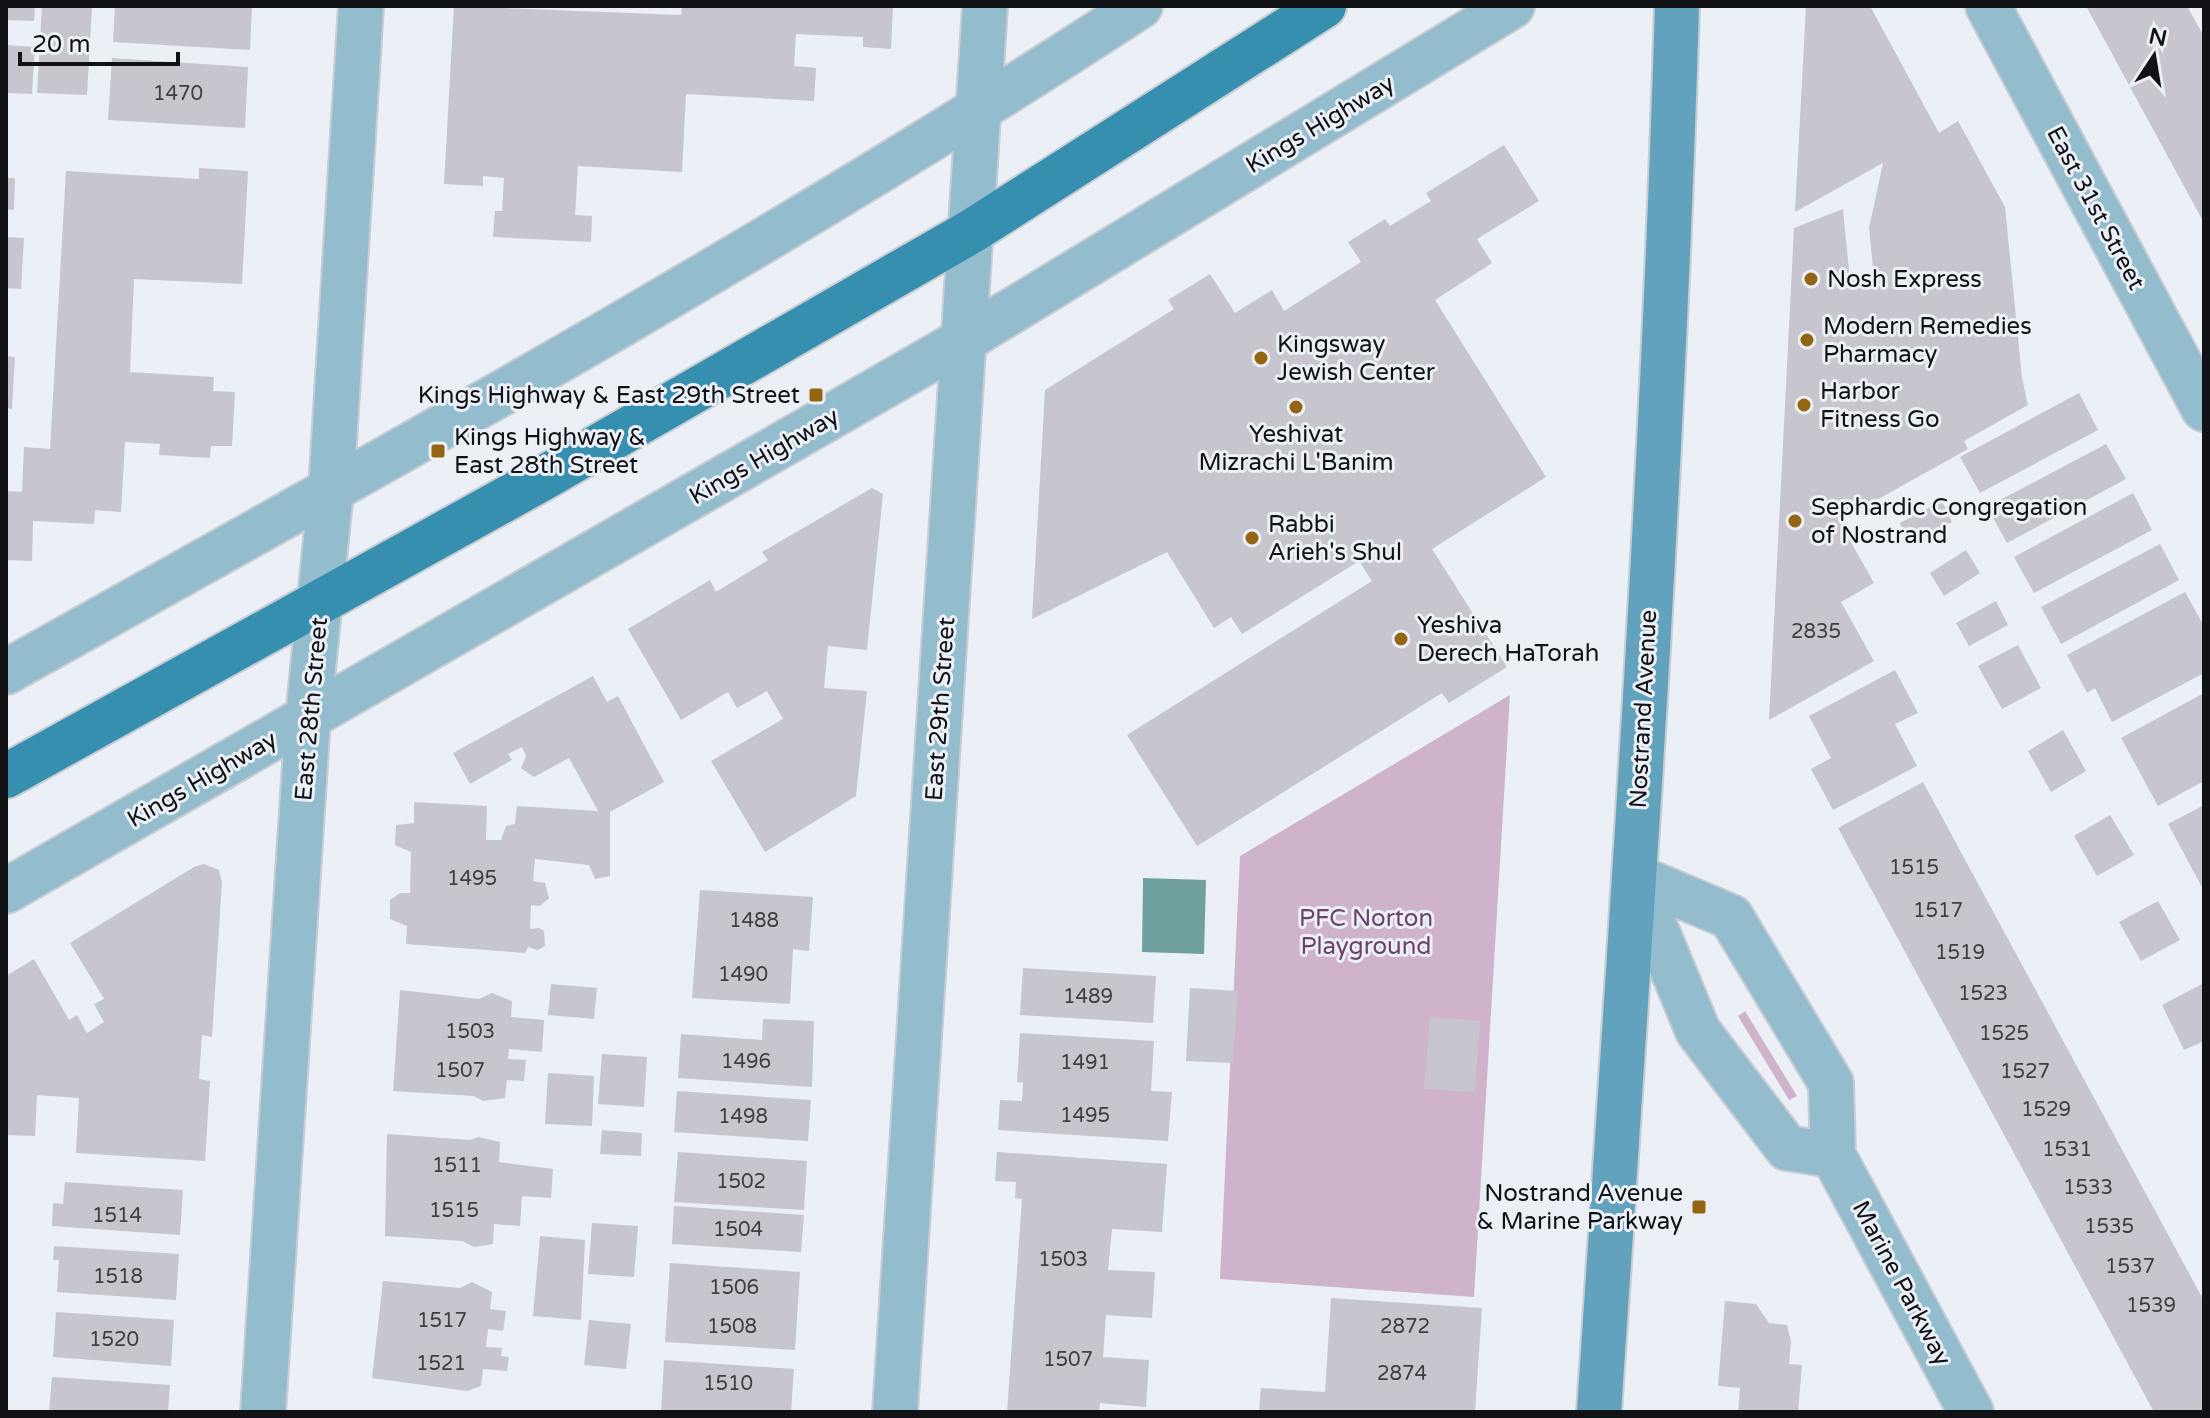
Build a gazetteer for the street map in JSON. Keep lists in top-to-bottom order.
{
  "streets": {
    "main road": ["Nostrand Avenue"],
    "street": [
      "Kings Highway",
      "East 31st Street",
      "East 28th Street",
      "East 29th Street",
      "Marine Parkway"
    ]
  },
  "crossings": [
    ["Kings Highway", "East 28th Street"],
    ["Kings Highway", "East 29th Street"],
    ["Nostrand Avenue", "Marine Parkway"]
  ],
  "parks": ["PFC Norton Playground"],
  "places": {
    "other": [
      "Nosh Express",
      "Modern Remedies Pharmacy",
      "Kingsway Jewish Center",
      "Harbor Fitness Go",
      "Yeshivat Mizrachi L'Banim",
      "Sephardic Congregation of Nostrand",
      "Rabbi Arieh's Shul",
      "Yeshiva Derech HaTorah"
    ],
    "transit": ["Kings Highway & East 29th Street", "Kings Highway & East 28th Street", "Nostrand Avenue & Marine Parkway"]
  },
  "house_numbers": [
    "1470",
    "2835",
    "1515",
    "1495",
    "1517",
    "1488",
    "1519",
    "1490",
    "1523",
    "1489",
    "1503",
    "1525",
    "1496",
    "1491",
    "1507",
    "1527",
    "1529",
    "1495",
    "1498",
    "1531",
    "1511",
    "1502",
    "1533",
    "1515",
    "1514",
    "1535",
    "1504",
    "1503",
    "1537",
    "1518",
    "1506",
    "1539",
    "1517",
    "1508",
    "2872",
    "1520",
    "1507",
    "1521",
    "2874",
    "1510"
  ],
  "scale_bar": "20 m",
  "north": "top"
}
